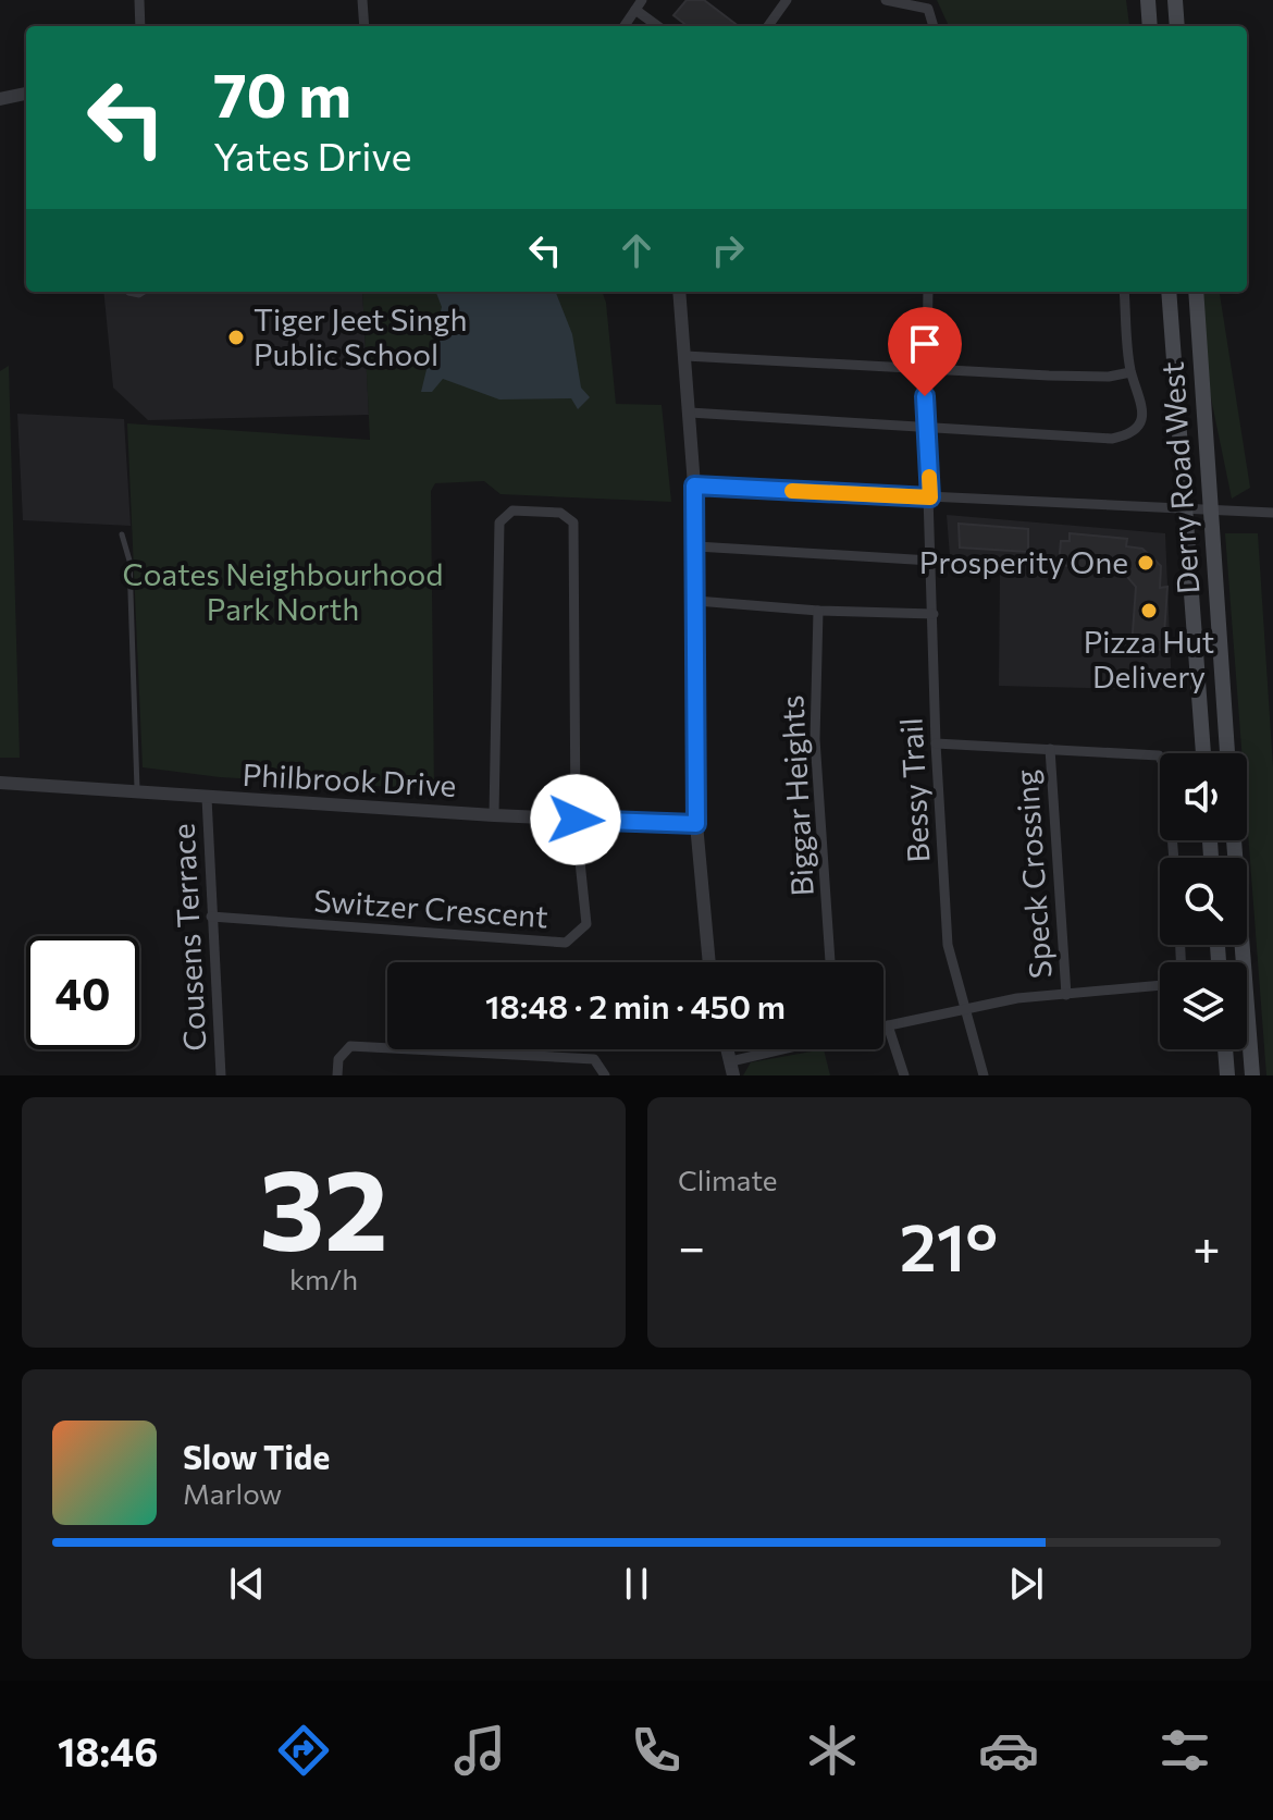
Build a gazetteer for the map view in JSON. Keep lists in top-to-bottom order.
{
  "streets": {
    "main road": ["Derry Road West"],
    "street": [
      "Philbrook Drive",
      "Bessy Trail",
      "Biggar Heights",
      "Speck Crossing",
      "Switzer Crescent",
      "Cousens Terrace"
    ]
  },
  "crossings": [
    ["Philbrook Drive", "Switzer Crescent"],
    ["Philbrook Drive", "Cousens Terrace"],
    ["Switzer Crescent", "Cousens Terrace"]
  ],
  "parks": ["Coates Neighbourhood Park North"],
  "places": ["Tiger Jeet Singh Public School", "Prosperity One", "Pizza Hut Delivery"],
  "page": {
    "turn": ["70 m", "Yates Drive"],
    "limit": "40",
    "trip": "18:48 · 2 min · 450 m",
    "tile": [
      ["32", "km/h"],
      "Climate"
    ],
    "heat": ["−", "21°", "+"],
    "song": ["Slow Tide", "Marlow"],
    "tabs": "18:46"
  }
}
